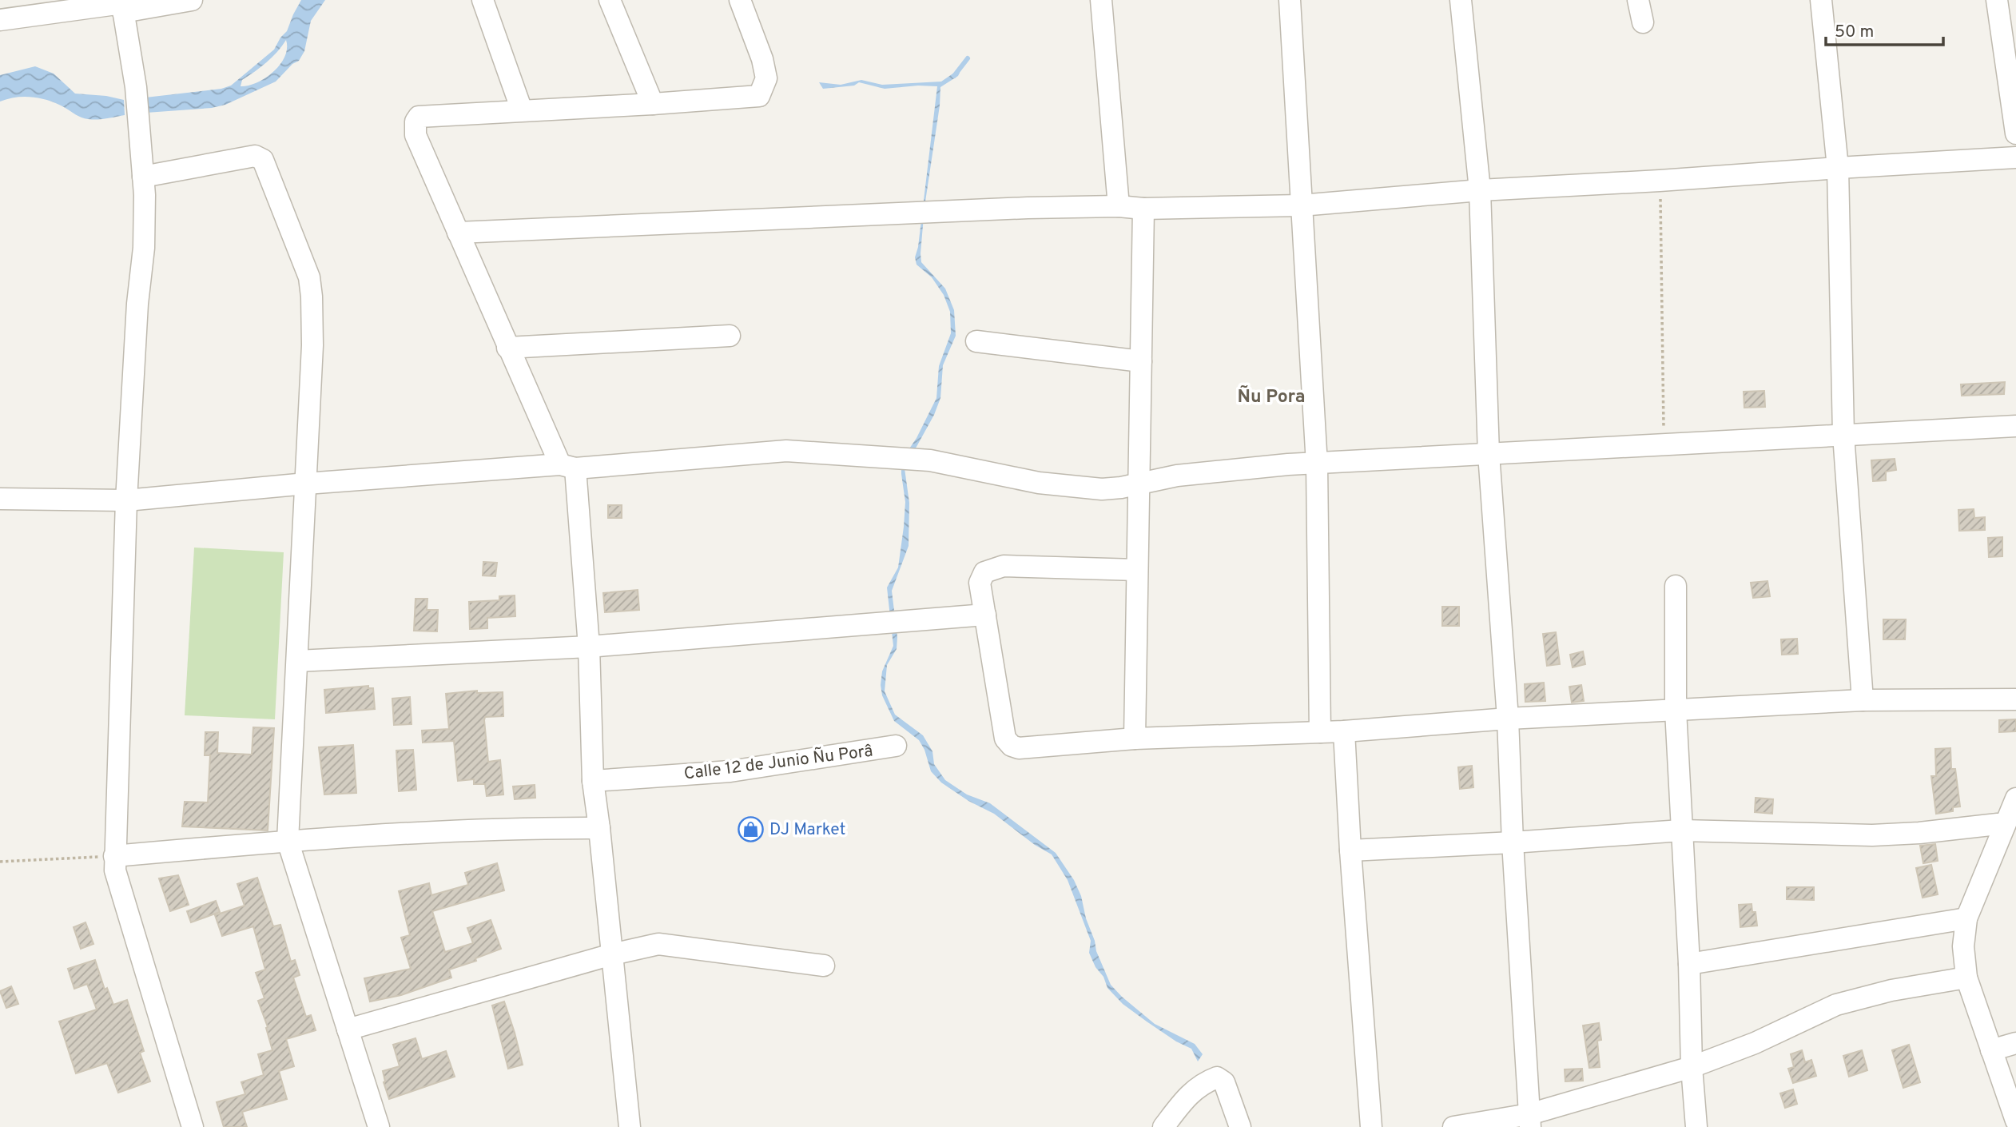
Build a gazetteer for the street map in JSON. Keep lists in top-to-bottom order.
{
  "streets": {
    "street": ["Calle 12 de Junio Ñu Porâ"]
  },
  "districts": ["Ñu Pora"],
  "places": {
    "shop": ["DJ Market"]
  },
  "scale_bar": "50 m"
}
